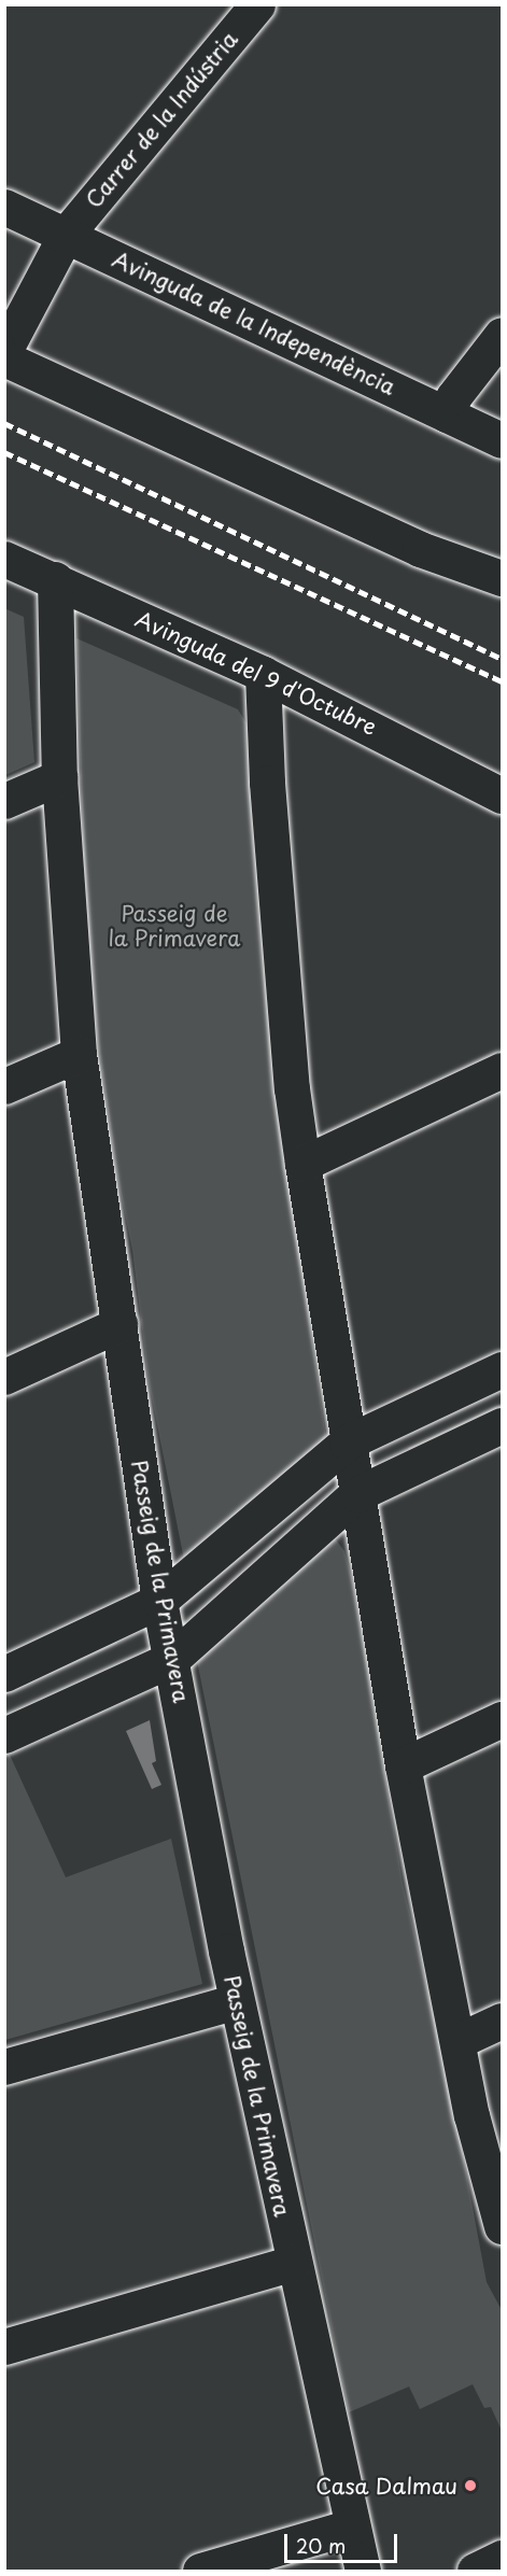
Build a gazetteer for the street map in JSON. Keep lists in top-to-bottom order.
{
  "streets": {
    "street": [
      "Carrer de la Indústria",
      "Avinguda de la Independència",
      "Avinguda del 9 d'Octubre",
      "Passeig de la Primavera"
    ]
  },
  "crossings": [
    ["Carrer de la Indústria", "Avinguda de la Independència"],
    ["Avinguda del 9 d'Octubre", "Passeig de la Primavera"]
  ],
  "parks": ["Passeig de la Primavera"],
  "places": ["Casa Dalmau"],
  "scale_bar": "20 m"
}
